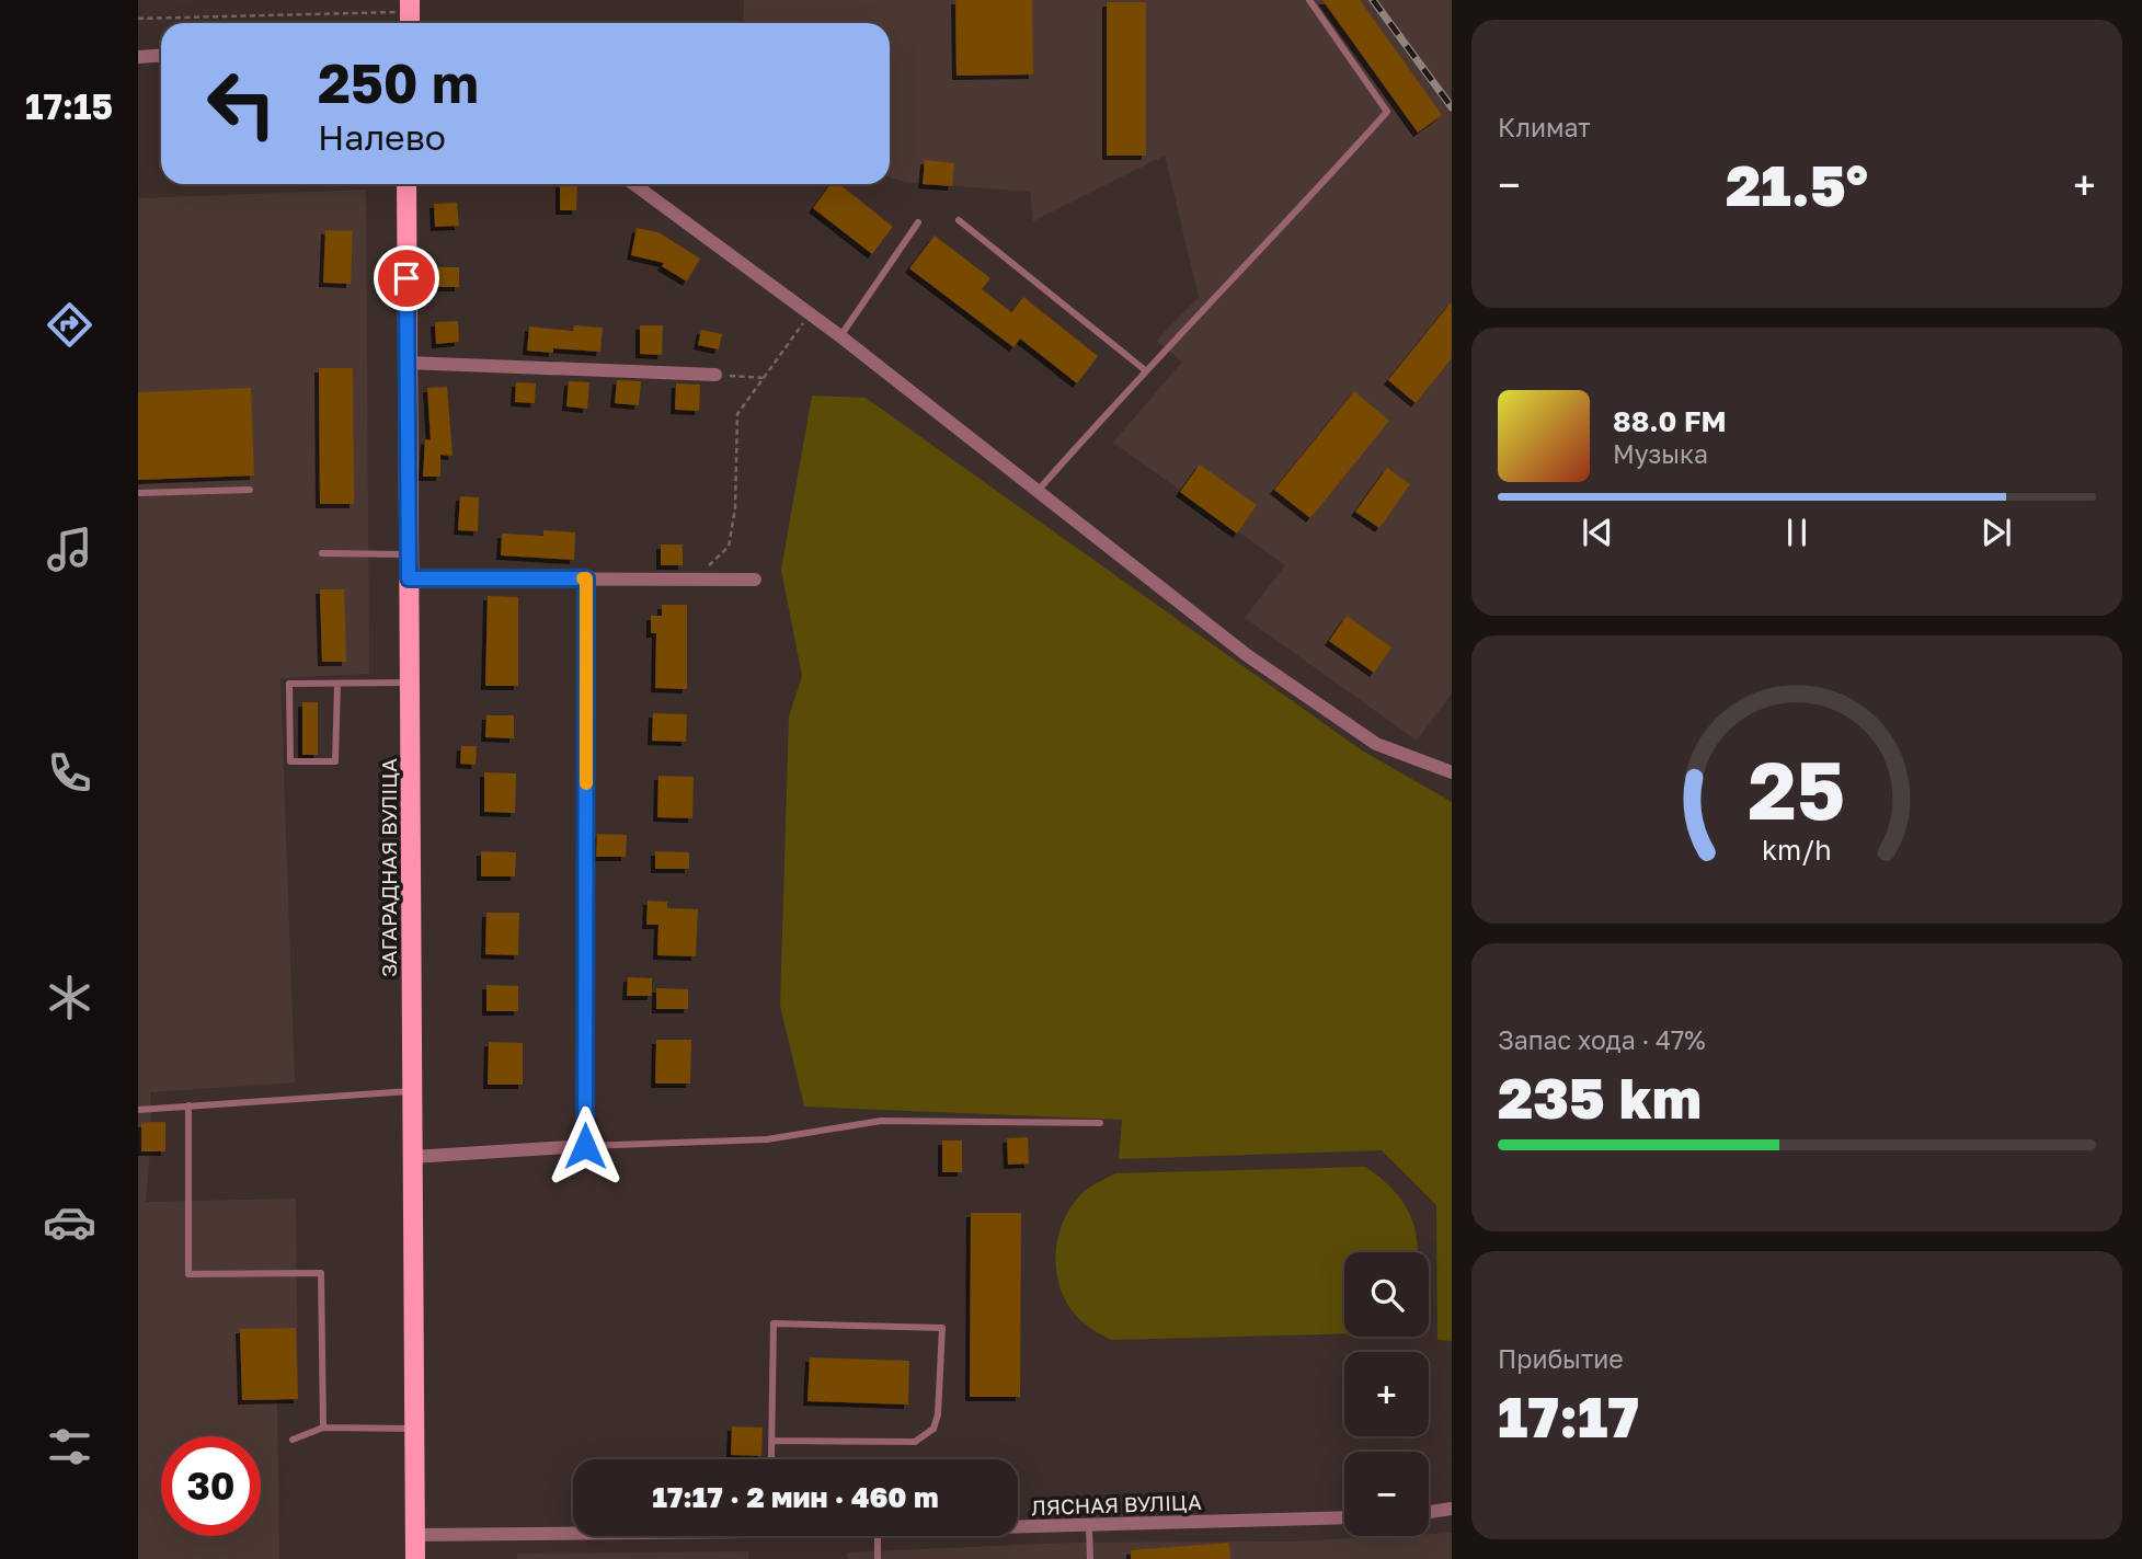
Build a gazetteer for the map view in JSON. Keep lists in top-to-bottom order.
{
  "streets": {
    "main road": ["ЗАГАРАДНАЯ ВУЛІЦА"],
    "street": ["ЛЯСНАЯ ВУЛІЦА"]
  },
  "crossings": [
    ["ЗАГАРАДНАЯ ВУЛІЦА", "ЛЯСНАЯ ВУЛІЦА"]
  ],
  "page": {
    "tabs": "17:15",
    "tile": [
      "Климат",
      ["Запас хода · 47%", "235 km"],
      ["Прибытие", "17:17"]
    ],
    "turn": ["250 m", "Налево"],
    "heat": ["−", "21.5°", "+"],
    "song": ["88.0 FM", "Музыка"],
    "map_buttons": ["+", "−"],
    "limit": "30",
    "trip": "17:17 · 2 мин · 460 m",
    "gauge": ["25", "km/h"]
  }
}
